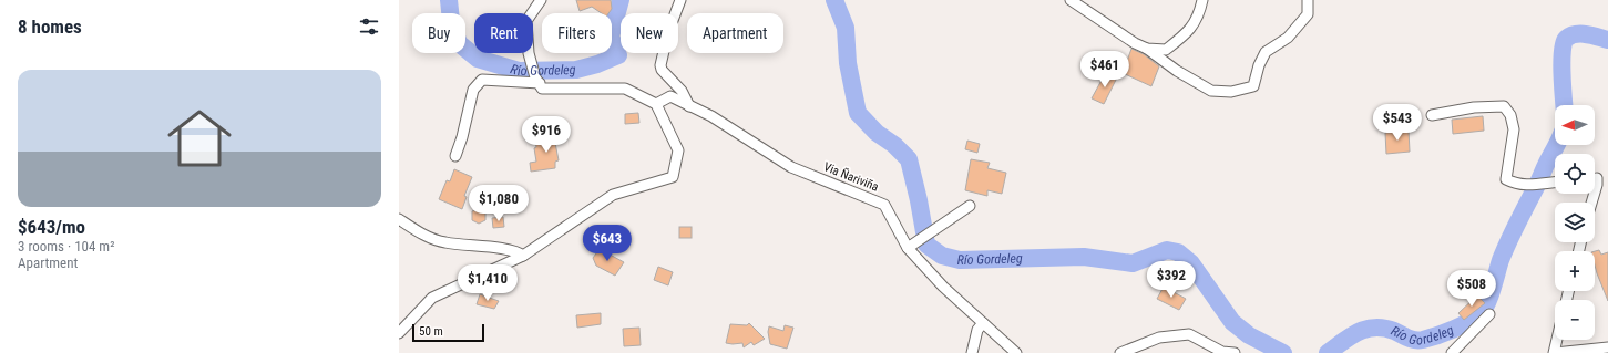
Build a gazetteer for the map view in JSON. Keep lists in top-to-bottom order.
{
  "streets": {
    "street": ["Via Ñariviña"]
  },
  "water": ["Río Gordeleg"],
  "scale_bar": "50 m",
  "north": "left",
  "page": {
    "heading": "8 homes",
    "chip": [
      "Buy",
      "Rent",
      "Filters",
      "New",
      "Apartment"
    ],
    "price": [
      "$461",
      "$543",
      "$916",
      "$1,080",
      "$643",
      "$392",
      "$1,410",
      "$508"
    ],
    "list": [
      {
        "name": "$643/mo",
        "note": "3 rooms · 104 m² · Apartment"
      }
    ],
    "map_buttons": ["+", "−"],
    "scale": "50 m"
  }
}
